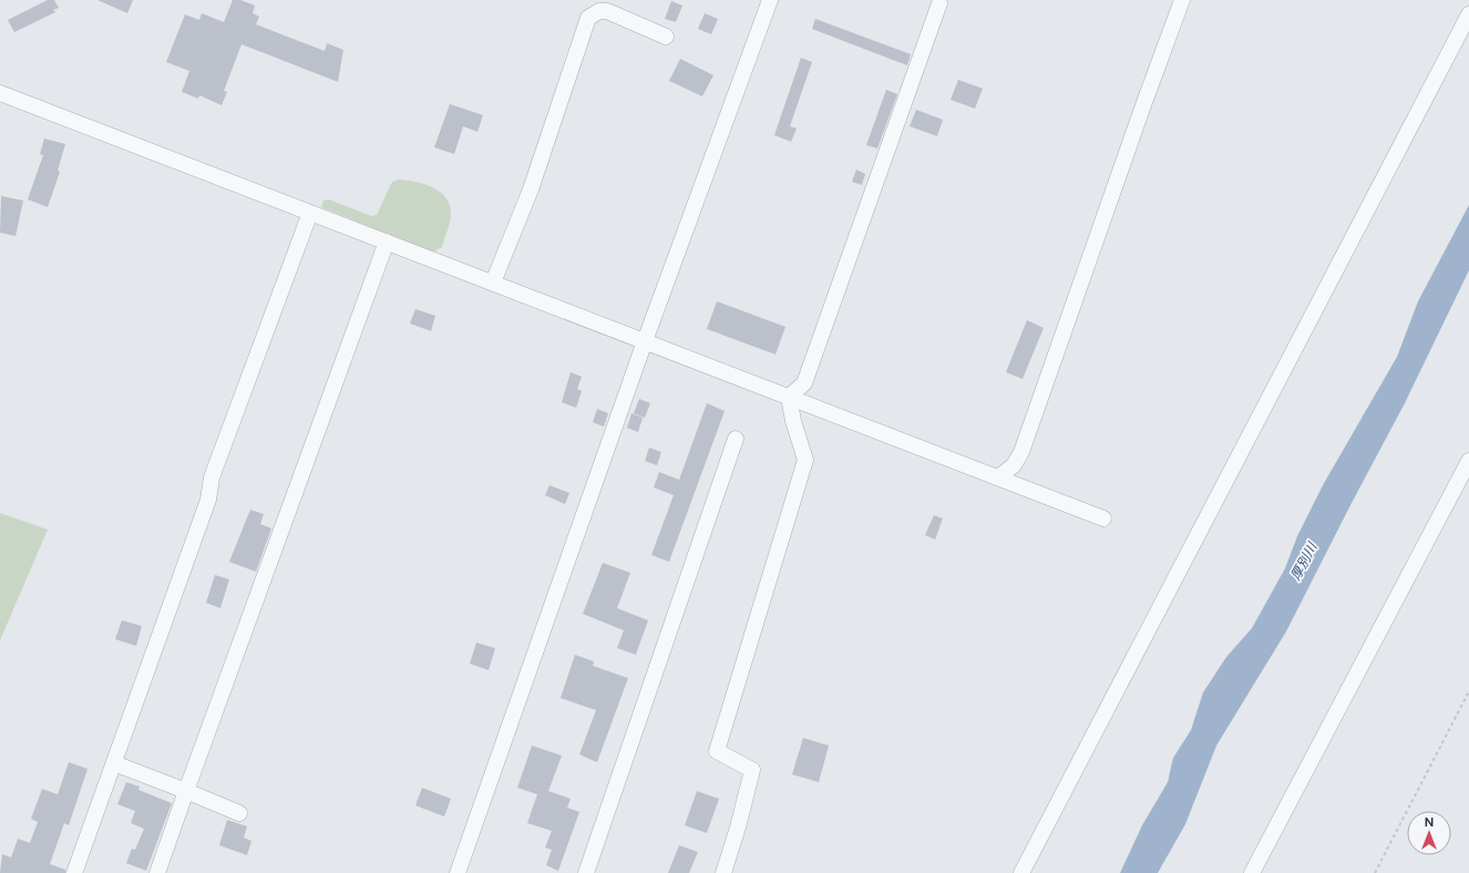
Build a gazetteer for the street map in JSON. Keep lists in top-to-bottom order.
{
  "water": ["厚別川"],
  "north": "top"
}
